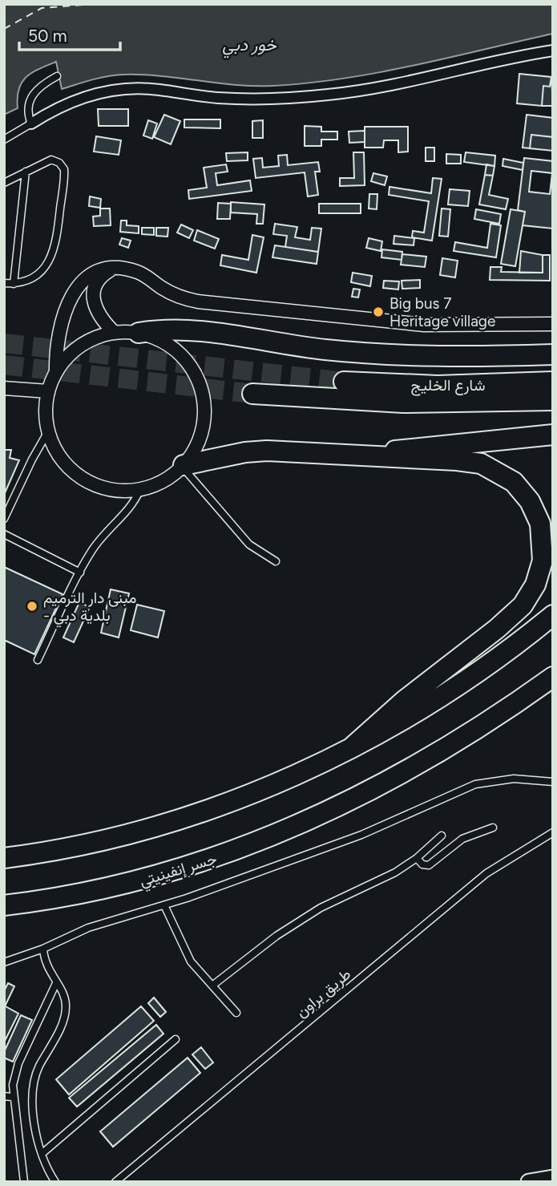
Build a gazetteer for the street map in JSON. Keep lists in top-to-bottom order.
{
  "streets": {
    "main road": ["شارع الخليج", "جسر إنفينيتي"],
    "lane": ["طريق براون"]
  },
  "water": ["خور دبي"],
  "places": ["Big bus 7 Heritage village", "مبنى دار الترميم - بلدية دبي"],
  "scale_bar": "50 m"
}
